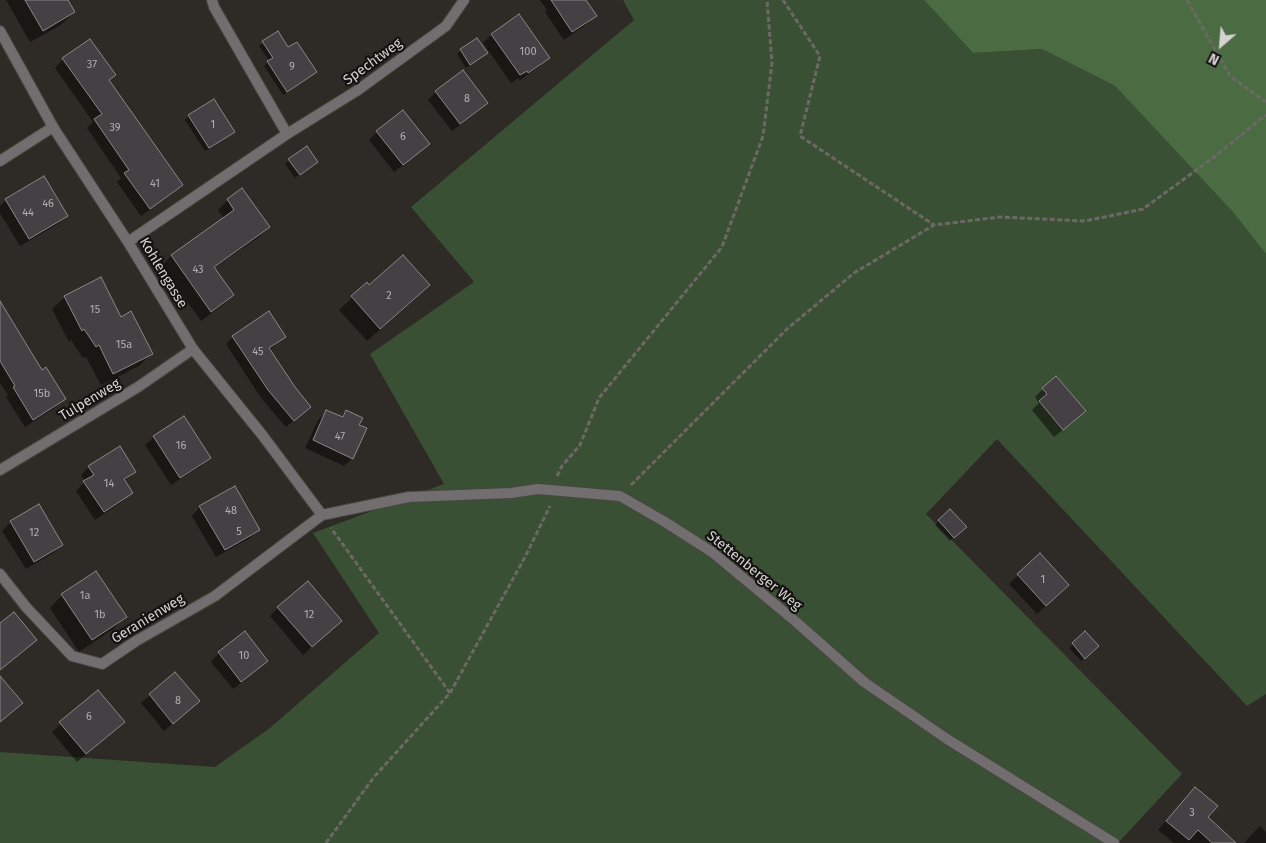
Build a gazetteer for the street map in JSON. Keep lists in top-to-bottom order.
{
  "streets": {
    "street": [
      "Spechtweg",
      "Kohlengasse",
      "Tulpenweg",
      "Stettenberger Weg",
      "Geranienweg"
    ]
  },
  "crossings": [
    ["Spechtweg", "Kohlengasse"],
    ["Kohlengasse", "Tulpenweg"],
    ["Kohlengasse", "Stettenberger Weg"],
    ["Kohlengasse", "Geranienweg"],
    ["Stettenberger Weg", "Geranienweg"]
  ],
  "house_numbers": [
    "100",
    "37",
    "9",
    "8",
    "1",
    "39",
    "6",
    "41",
    "46",
    "44",
    "43",
    "2",
    "15",
    "15a",
    "45",
    "15b",
    "47",
    "16",
    "14",
    "48",
    "5",
    "12",
    "1",
    "1a",
    "1b",
    "12",
    "10",
    "8",
    "6",
    "3"
  ],
  "north": "bottom left"
}
